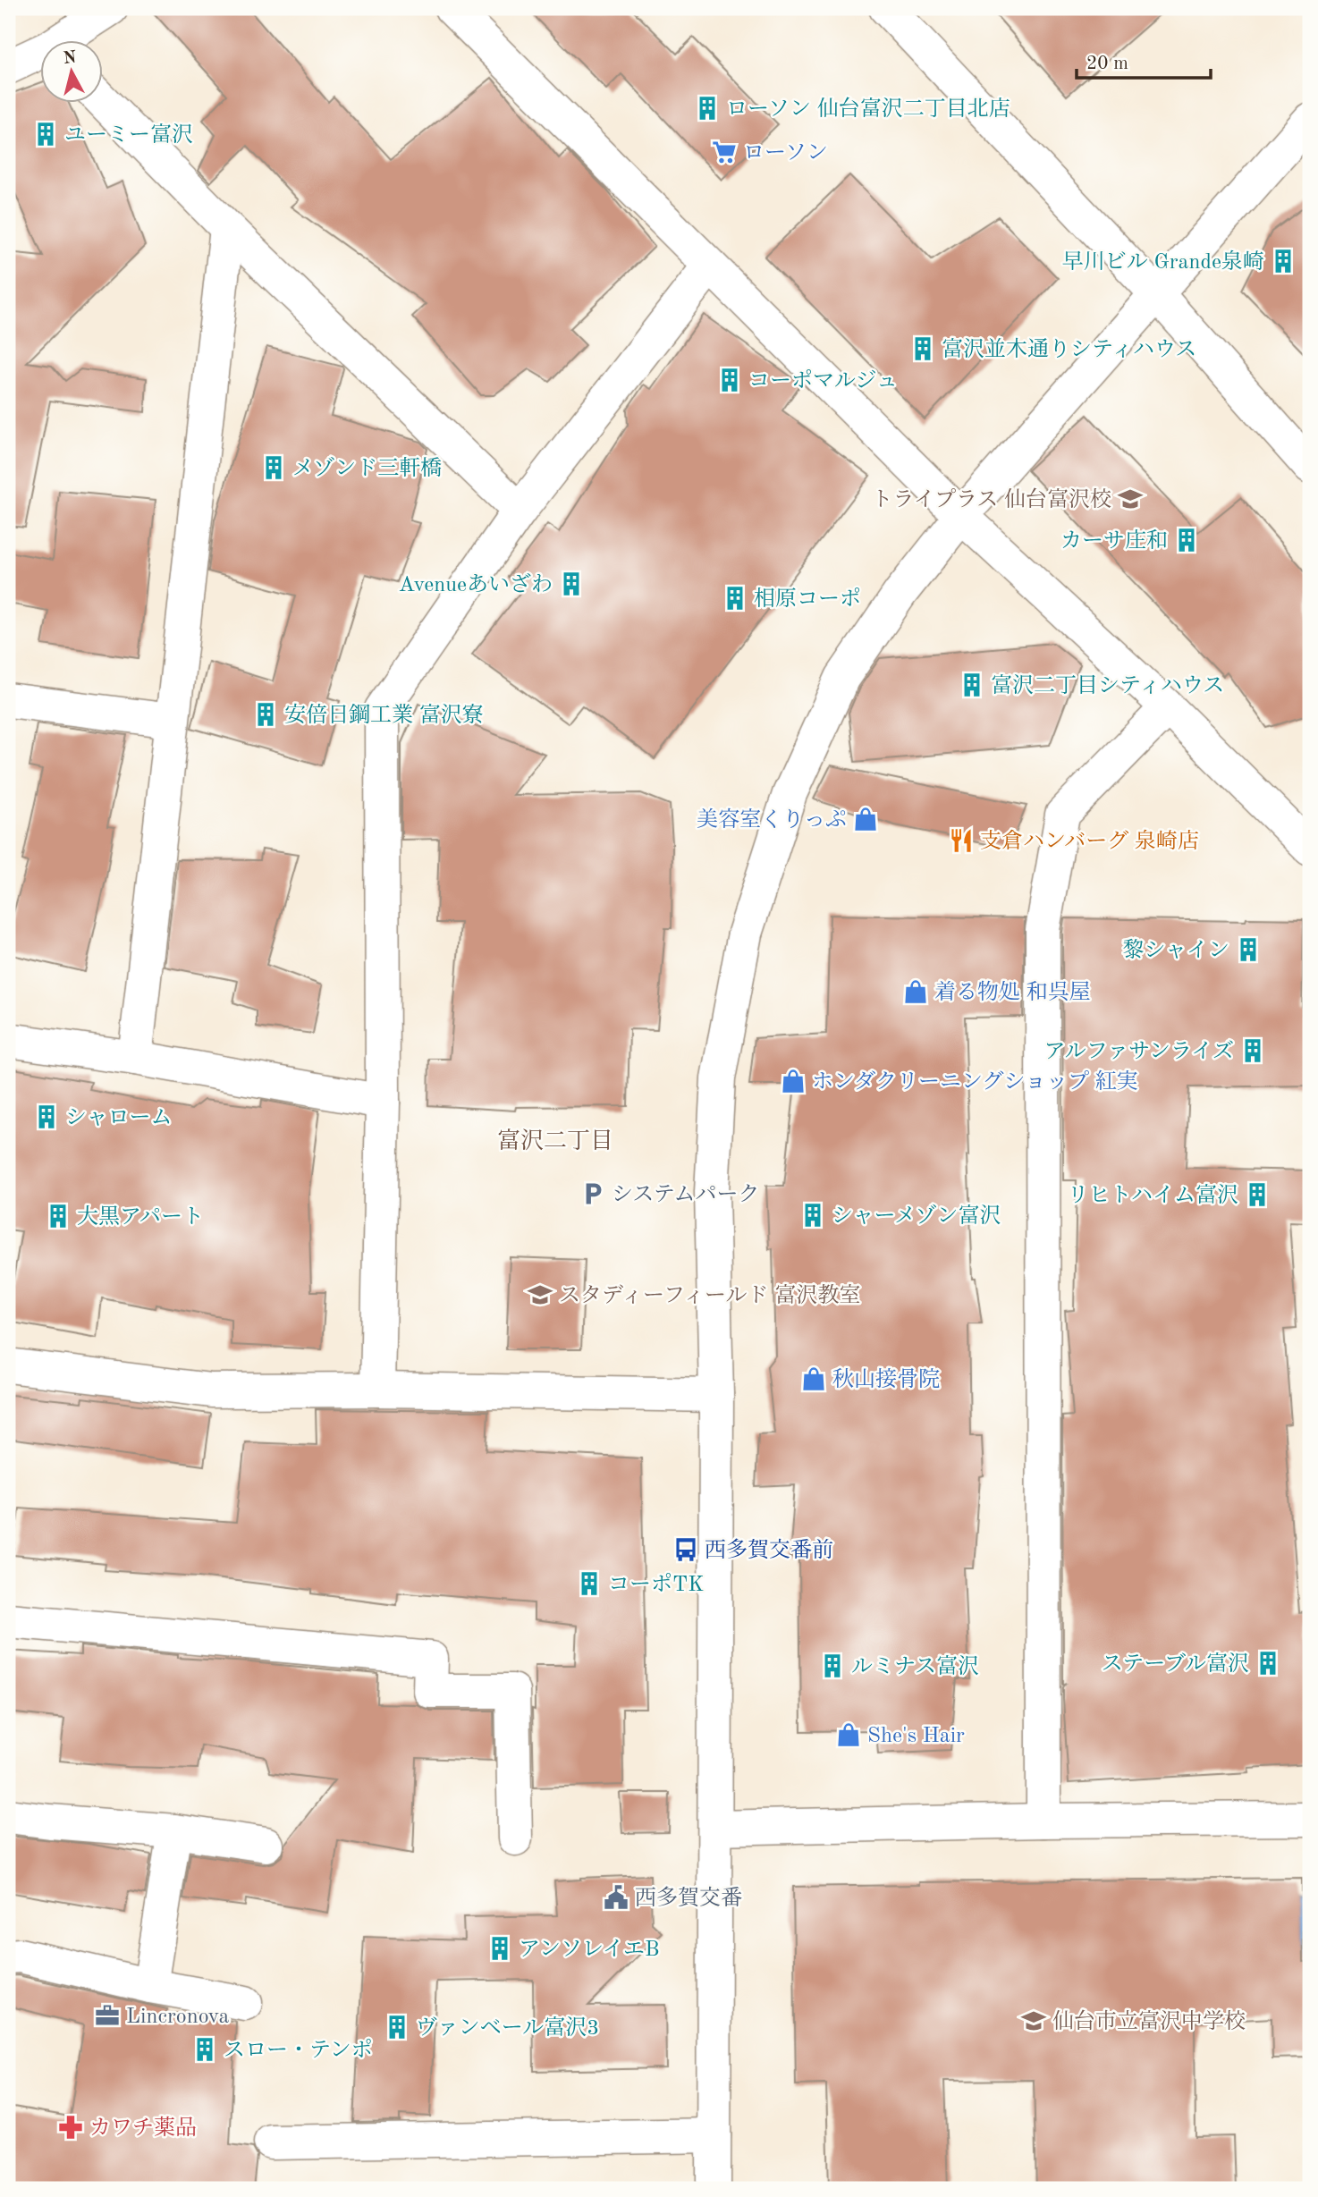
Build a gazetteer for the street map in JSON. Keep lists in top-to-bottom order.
{
  "districts": ["富沢二丁目"],
  "places": {
    "building": [
      "ローソン 仙台富沢二丁目北店",
      "ユーミー富沢",
      "早川ビル Grande泉崎",
      "富沢並木通りシティハウス",
      "コーポマルジュ",
      "メゾンド三軒橋",
      "カーサ庄和",
      "Avenueあいざわ",
      "相原コーポ",
      "富沢二丁目シティハウス",
      "安倍日鋼工業 富沢寮",
      "黎シャイン",
      "アルファサンライズ",
      "シャローム",
      "リヒトハイム富沢",
      "シャーメゾン富沢",
      "大黒アパート",
      "コーポTK",
      "ステーブル富沢",
      "ルミナス富沢",
      "アンソレイエB",
      "ヴァンベール富沢3",
      "スロー・テンポ"
    ],
    "supermarket": ["ローソン"],
    "school or university": ["トライプラス 仙台富沢校", "スタディーフィールド 富沢教室", "仙台市立富沢中学校"],
    "shop": [
      "美容室くりっぷ",
      "着る物処 和呉屋",
      "ホンダクリーニングショップ 紅実",
      "秋山接骨院",
      "She's Hair"
    ],
    "restaurant": ["支倉ハンバーグ 泉崎店"],
    "parking": ["システムパーク"],
    "bus stop": ["西多賀交番前"],
    "public building": ["西多賀交番"],
    "office": ["Lincronova"],
    "pharmacy": ["カワチ薬品"]
  },
  "scale_bar": "20 m",
  "north": "top"
}
